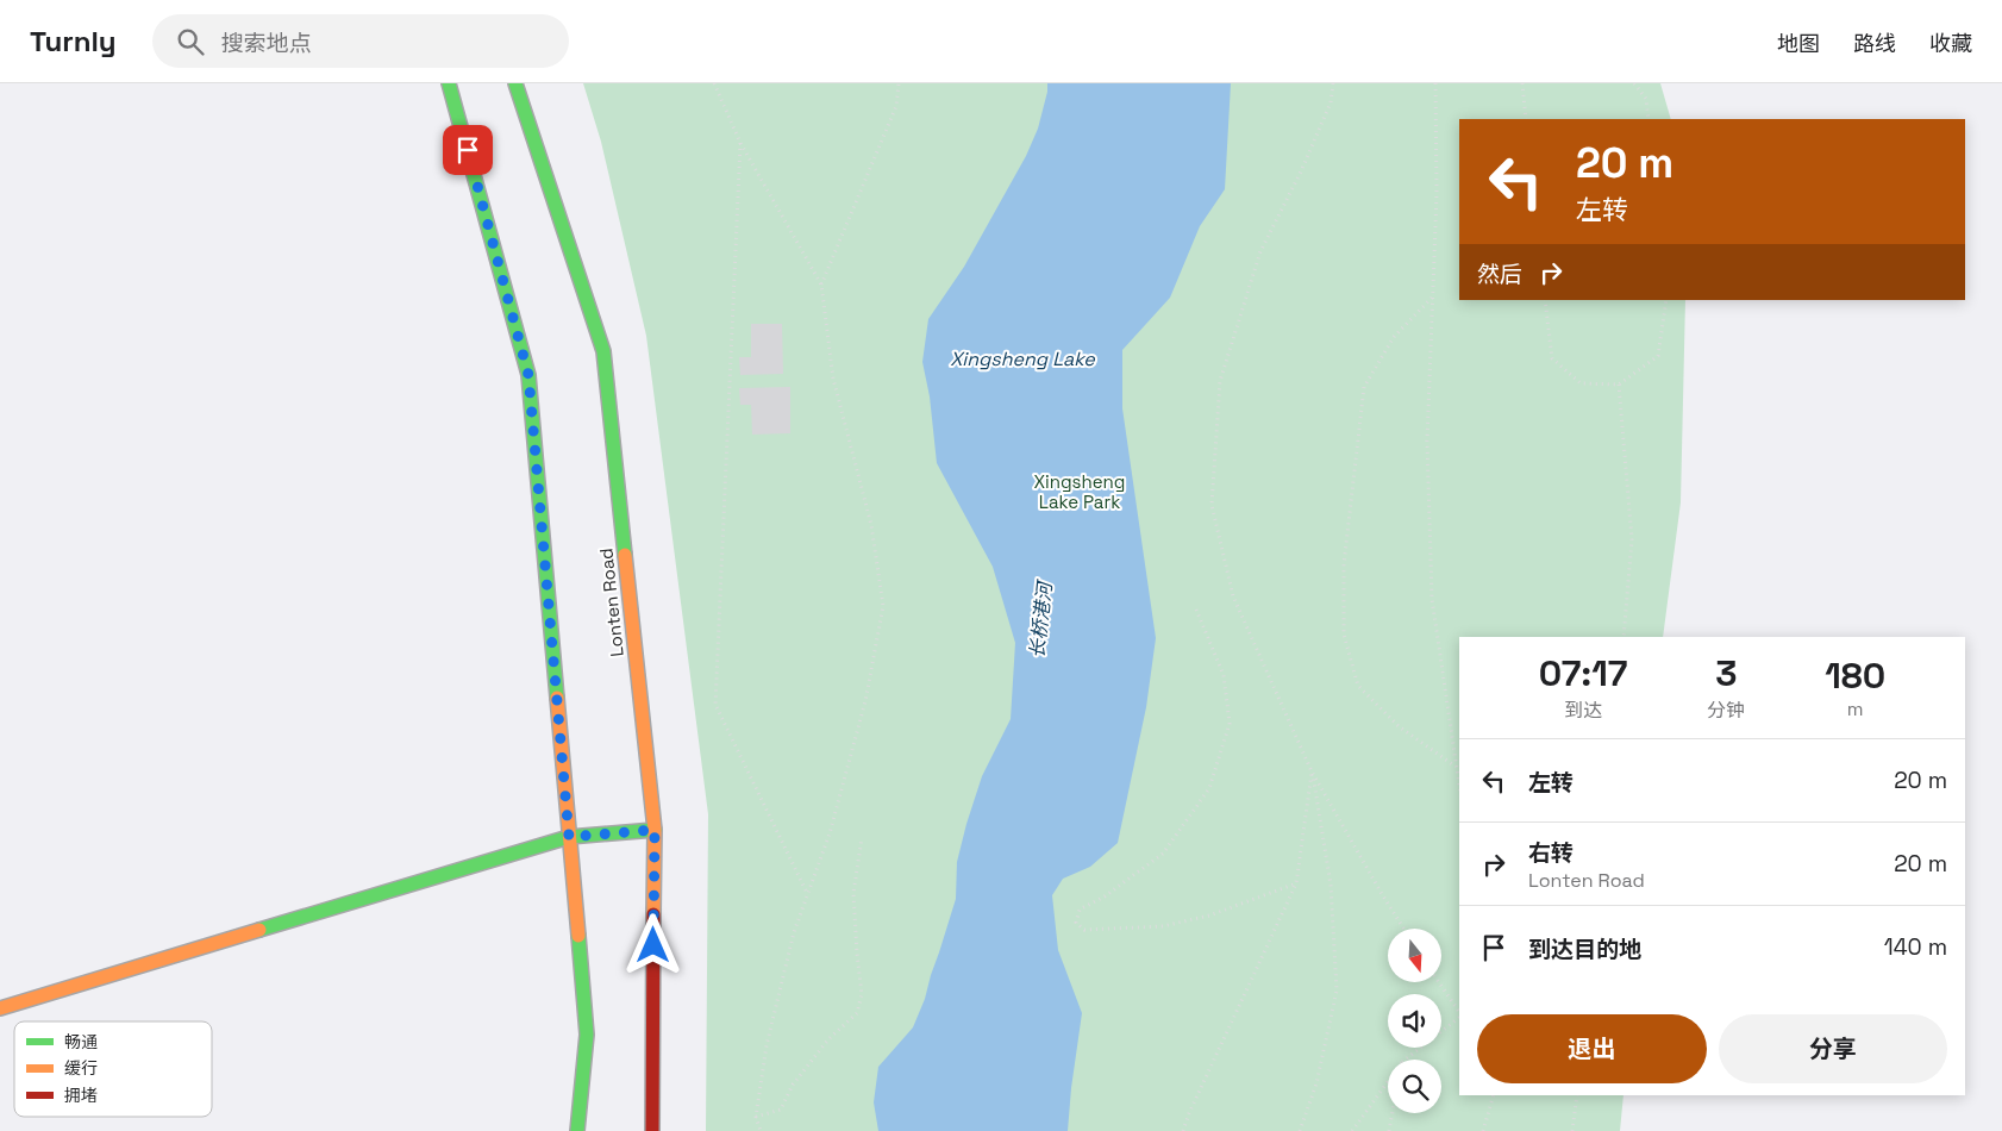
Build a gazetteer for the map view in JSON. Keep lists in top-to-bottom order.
{
  "streets": {
    "main road": ["Lonten Road"]
  },
  "water": ["Xingsheng Lake", "长桥港河"],
  "parks": ["Xingsheng Lake Park"],
  "legend": ["畅通", "缓行", "拥堵"],
  "north": "bottom",
  "page": {
    "header": "Turnly",
    "search": "搜索地点",
    "nav": ["地图", "路线", "收藏"],
    "turn": ["20 m", "左转"],
    "then": "然后",
    "eta": [
      "07:17",
      "到达",
      "3",
      "分钟",
      "180",
      "m"
    ],
    "list": [
      {
        "name": "左转",
        "value": "20 m"
      },
      {
        "name": "右转",
        "note": "Lonten Road",
        "value": "20 m"
      },
      {
        "name": "到达目的地",
        "value": "140 m"
      }
    ],
    "buttons": ["退出", "分享"]
  }
}
